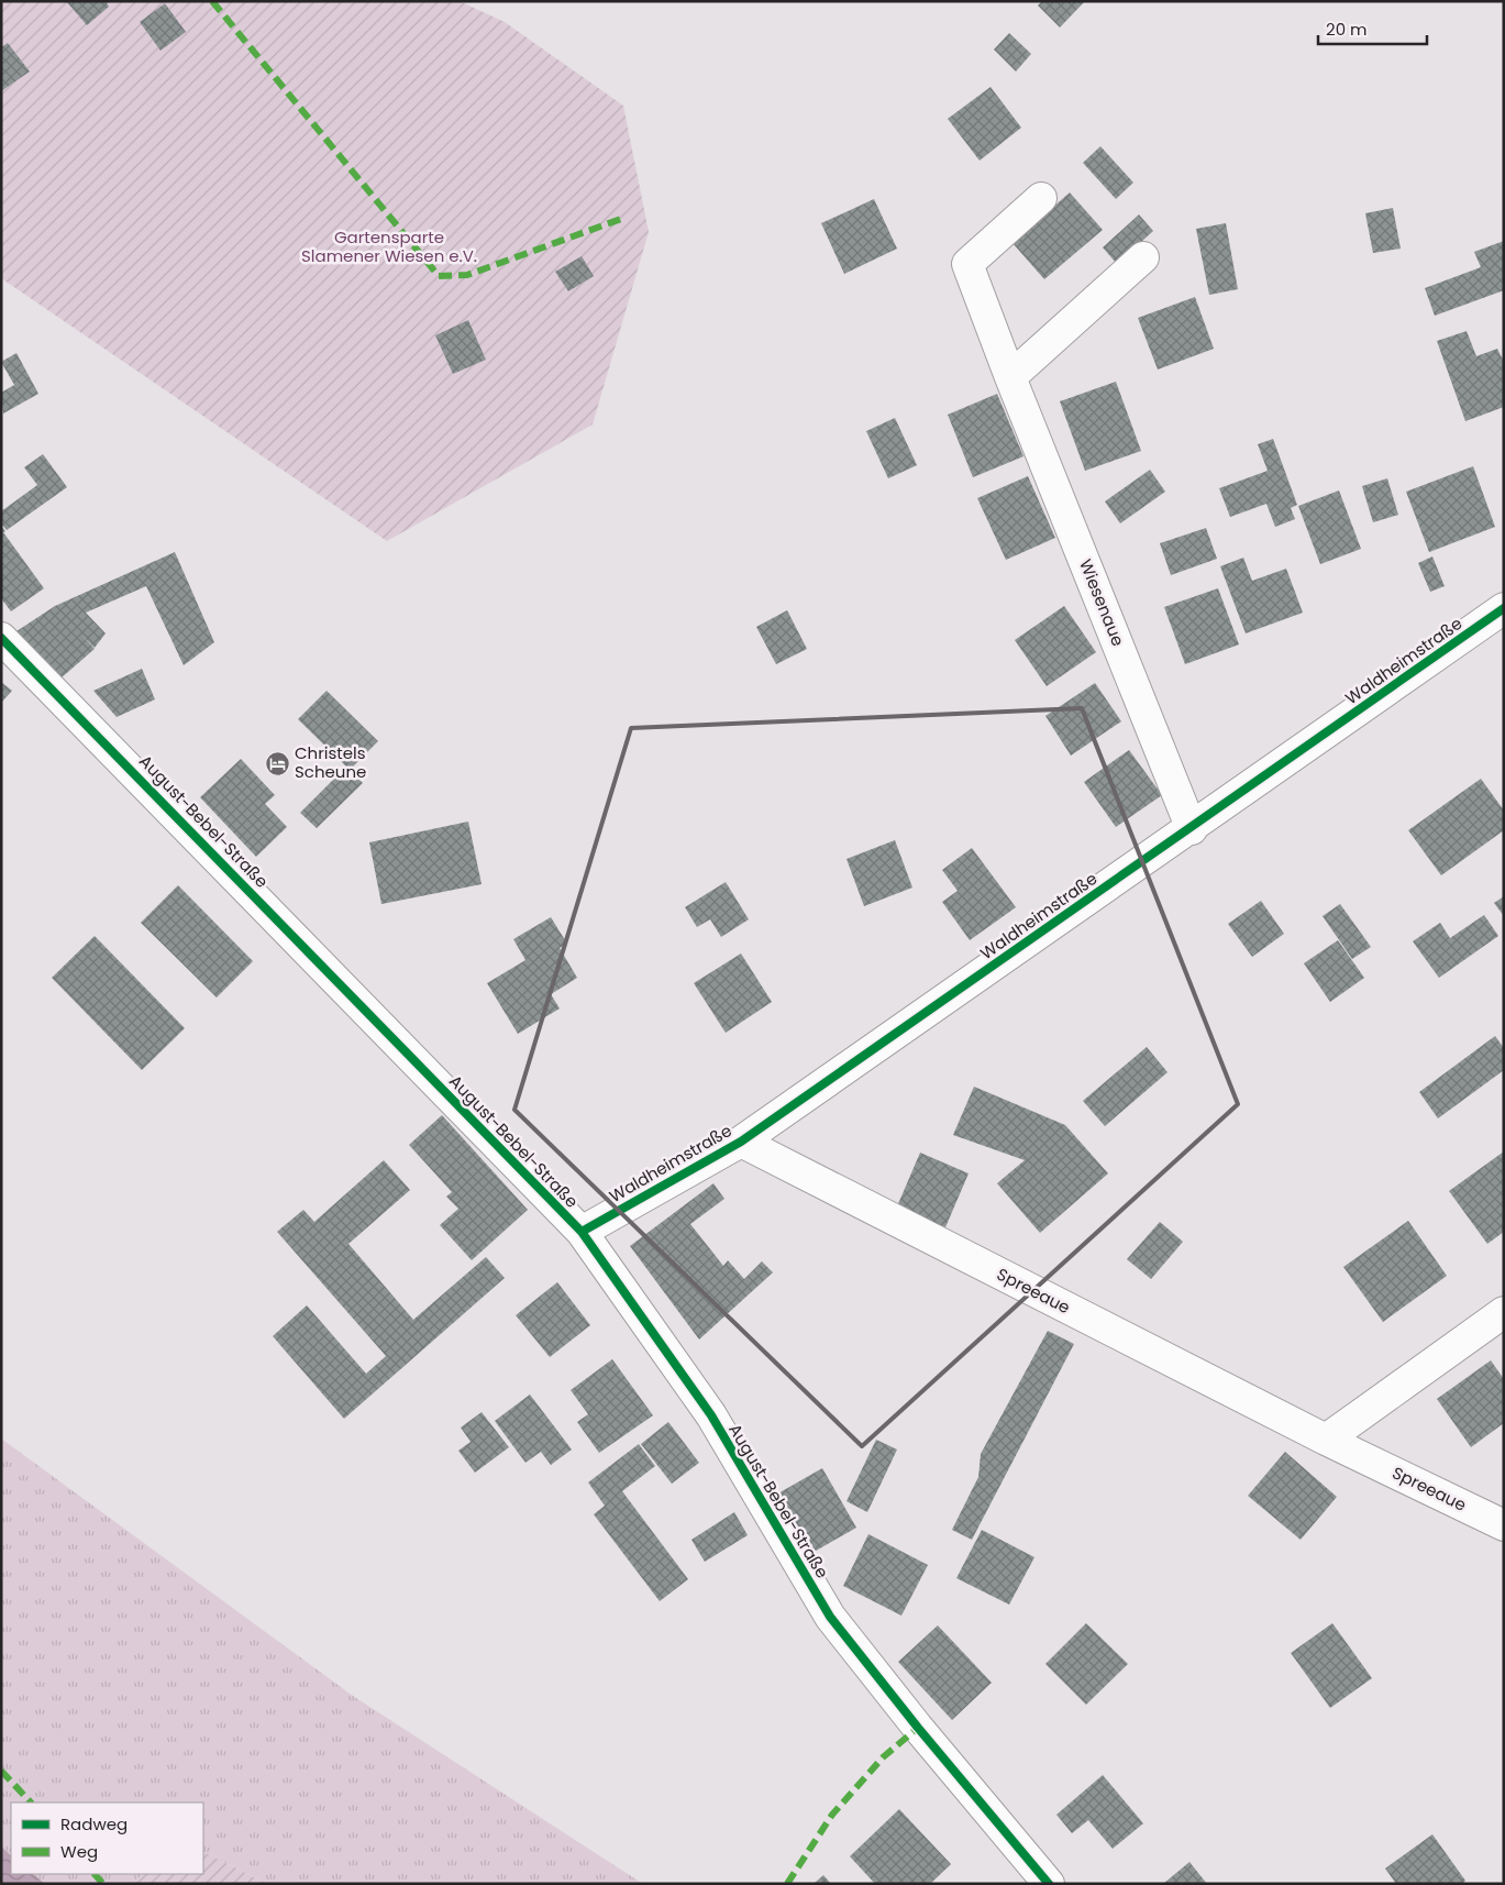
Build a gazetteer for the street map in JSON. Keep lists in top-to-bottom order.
{
  "streets": {
    "street": [
      "Wiesenaue",
      "Waldheimstraße",
      "August-Bebel-Straße",
      "Spreeaue"
    ]
  },
  "crossings": [
    ["Wiesenaue", "Waldheimstraße"],
    ["Waldheimstraße", "August-Bebel-Straße"],
    ["Waldheimstraße", "Spreeaue"]
  ],
  "parks": ["Gartensparte Slamener Wiesen e.V."],
  "places": {
    "hotel": ["Christels Scheune"]
  },
  "legend": ["Radweg", "Weg"],
  "scale_bar": "20 m"
}
